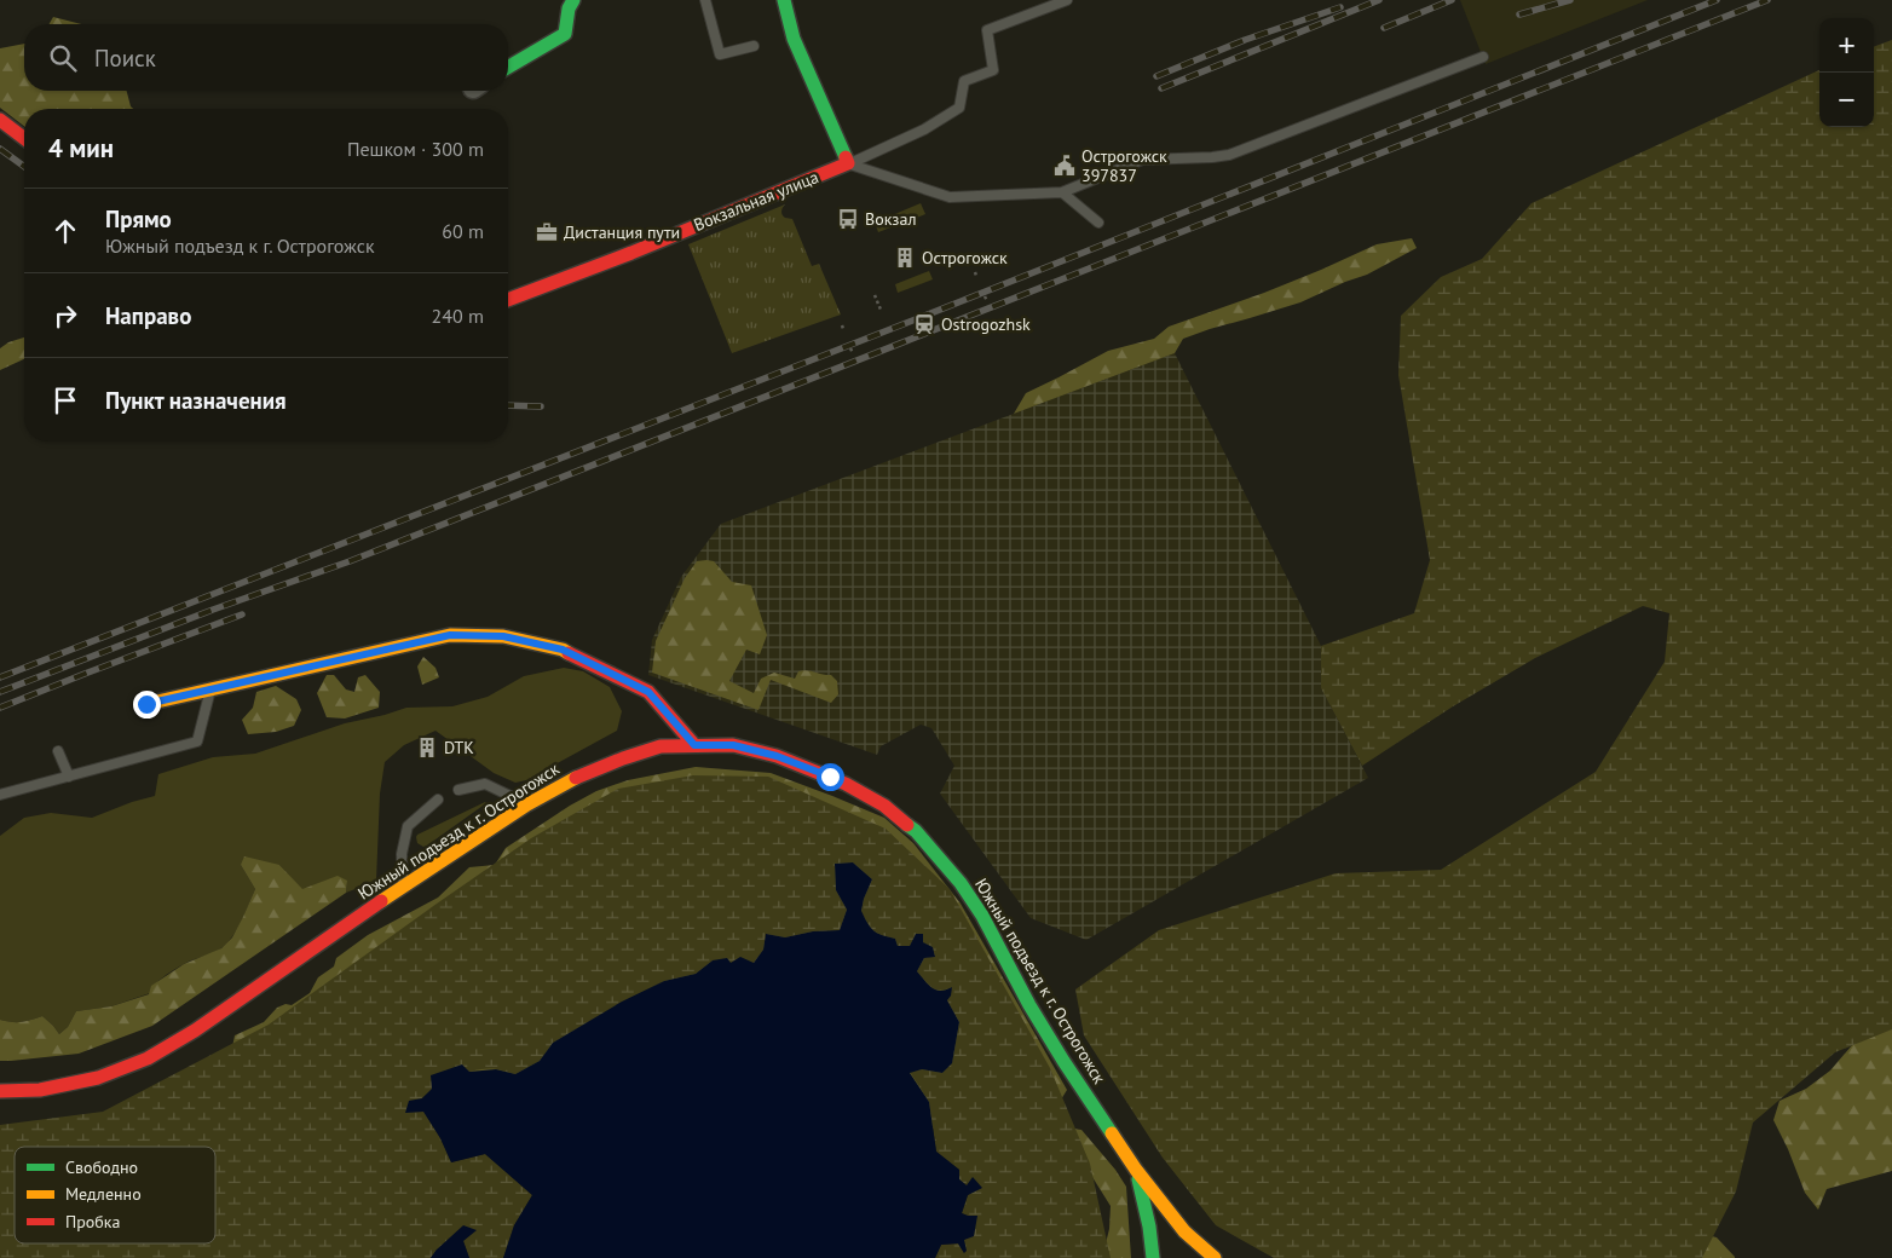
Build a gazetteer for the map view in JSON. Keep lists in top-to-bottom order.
{
  "streets": {
    "main road": ["Вокзальная улица", "Южный подъезд к г. Острогожск"]
  },
  "places": {
    "public building": ["Острогожск 397837"],
    "bus stop": ["Вокзал"],
    "office": ["Дистанция пути"],
    "building": ["Острогожск", "DTK"],
    "station": ["Ostrogozhsk"]
  },
  "legend": ["Свободно", "Медленно", "Пробка"],
  "page": {
    "map_buttons": ["+", "−"],
    "search": "Поиск",
    "heading": ["4 мин", "Пешком · 300 m"],
    "list": [
      ["Прямо", "Южный подъезд к г. Острогожск", "60 m"],
      ["Направо", "240 m"],
      "Пункт назначения"
    ]
  }
}
